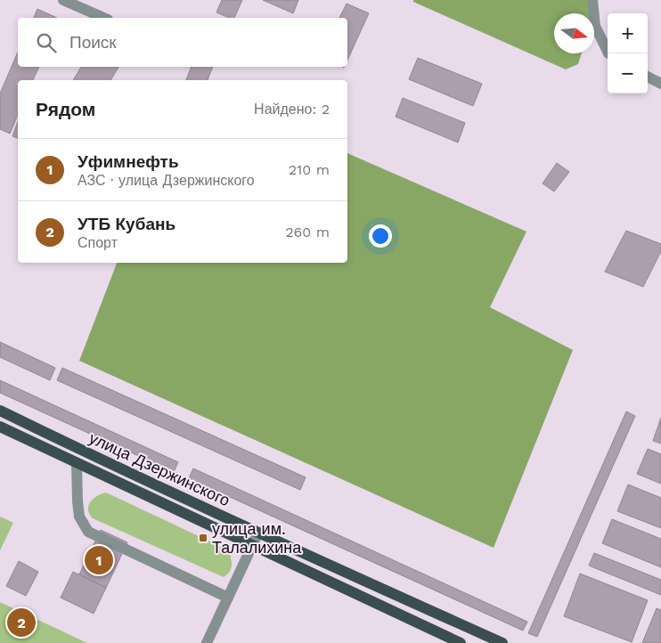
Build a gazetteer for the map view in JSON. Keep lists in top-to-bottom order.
{
  "streets": {
    "main road": ["улица Дзержинского"]
  },
  "places": {
    "transit": ["улица им. Талалихина"]
  },
  "north": "right",
  "page": {
    "map_buttons": ["+", "−"],
    "search": "Поиск",
    "heading": ["Рядом", "Найдено: 2"],
    "list": [
      {
        "mark": "1",
        "name": "Уфимнефть",
        "note": "АЗС · улица Дзержинского",
        "value": "210 m"
      },
      {
        "mark": "2",
        "name": "УТБ Кубань",
        "note": "Спорт",
        "value": "260 m"
      }
    ],
    "pins": ["1", "2"]
  }
}
